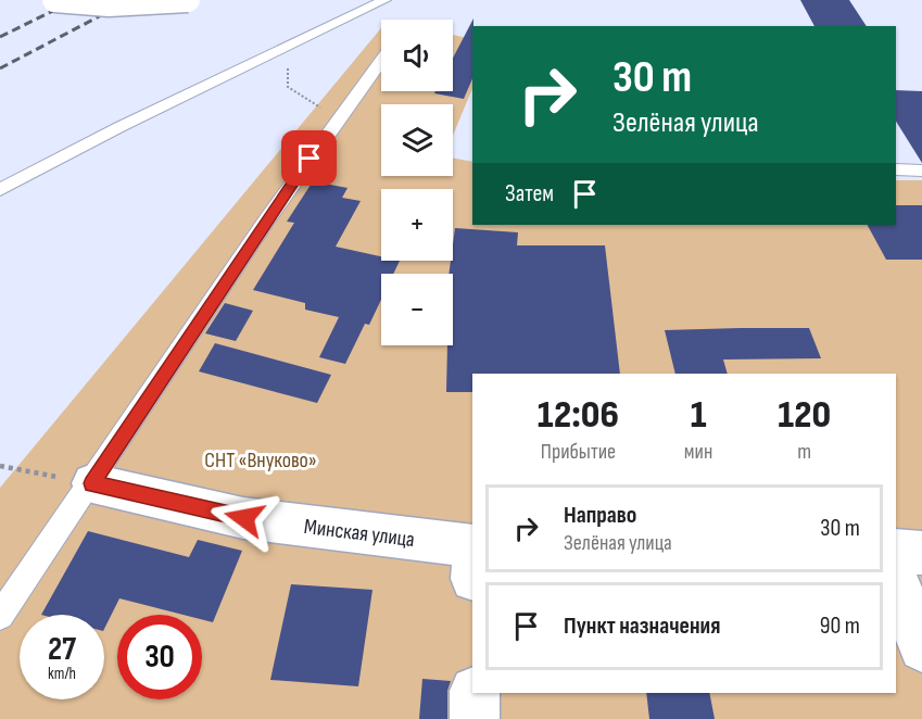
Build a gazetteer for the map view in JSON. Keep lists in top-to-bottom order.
{
  "streets": {
    "street": ["Минская улица"]
  },
  "parks": ["СНТ «Внуково»"],
  "page": {
    "map_buttons": ["+", "−"],
    "turn": ["30 m", "Зелёная улица"],
    "then": "Затем",
    "eta": [
      "12:06",
      "Прибытие",
      "1",
      "мин",
      "120",
      "m"
    ],
    "list": [
      {
        "name": "Направо",
        "note": "Зелёная улица",
        "value": "30 m"
      },
      {
        "name": "Пункт назначения",
        "value": "90 m"
      }
    ],
    "speed": "27 km/h",
    "limit": "30"
  }
}
